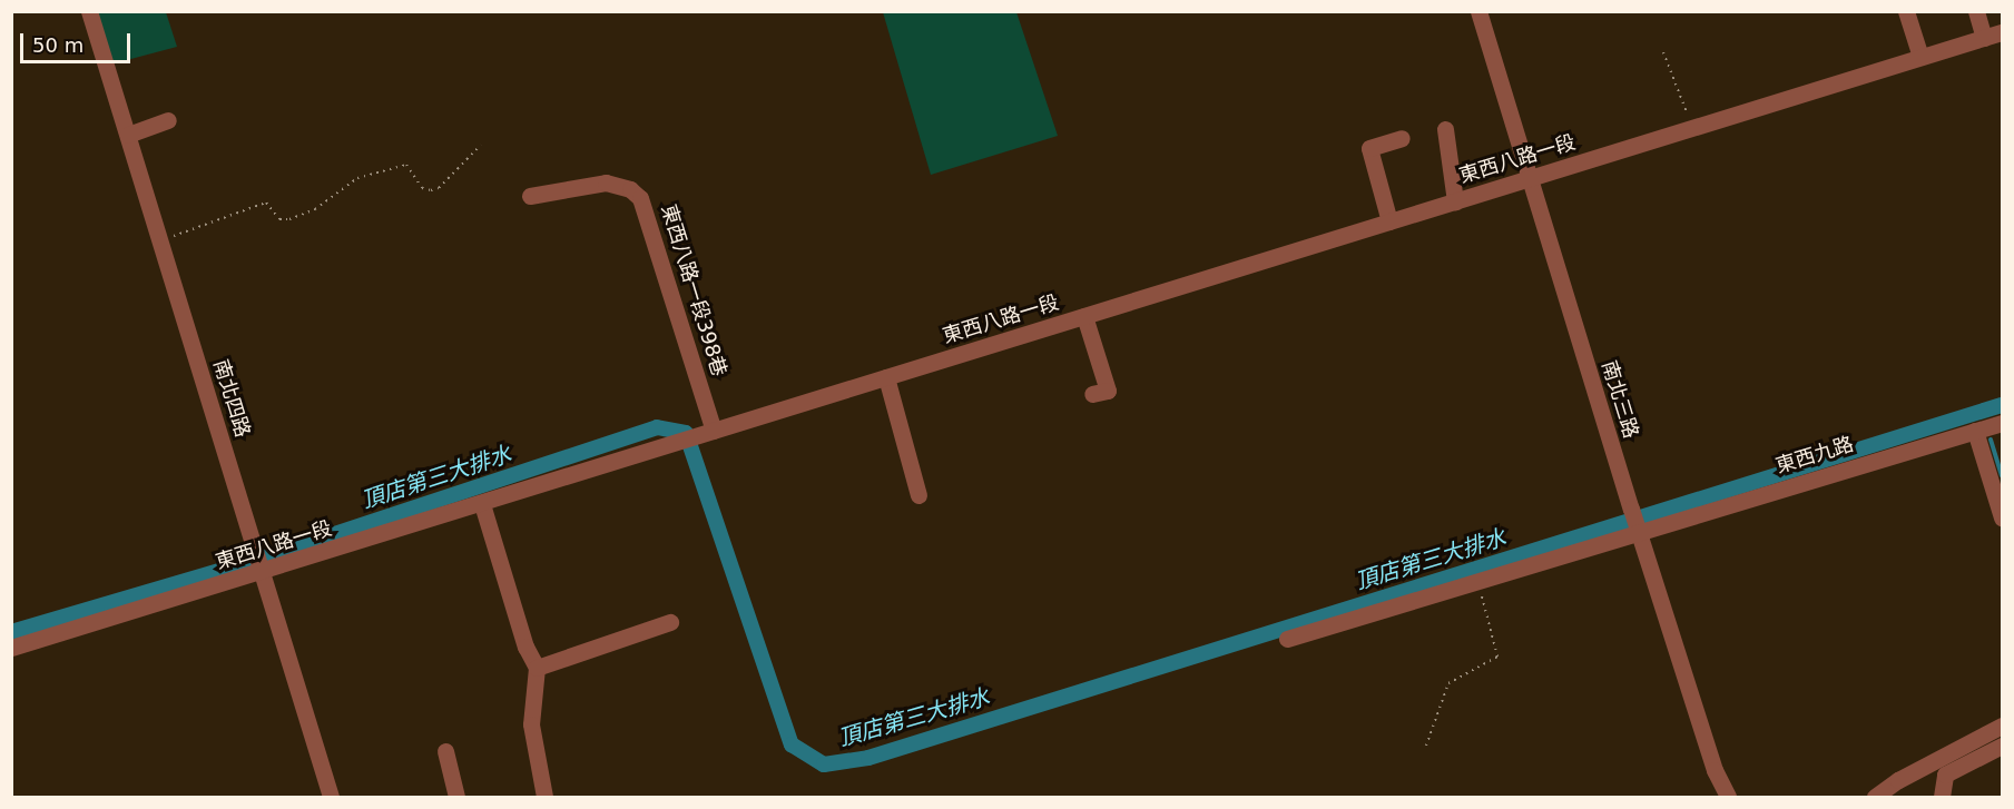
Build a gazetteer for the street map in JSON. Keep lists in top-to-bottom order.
{
  "streets": {
    "street": [
      "東西八路一段",
      "東西八路一段398巷",
      "南北四路",
      "南北三路",
      "東西九路"
    ]
  },
  "crossings": [
    ["東西八路一段", "東西八路一段398巷"],
    ["東西八路一段", "南北四路"],
    ["東西八路一段", "南北三路"],
    ["南北三路", "東西九路"]
  ],
  "water": ["頂店第三大排水"],
  "scale_bar": "50 m"
}
